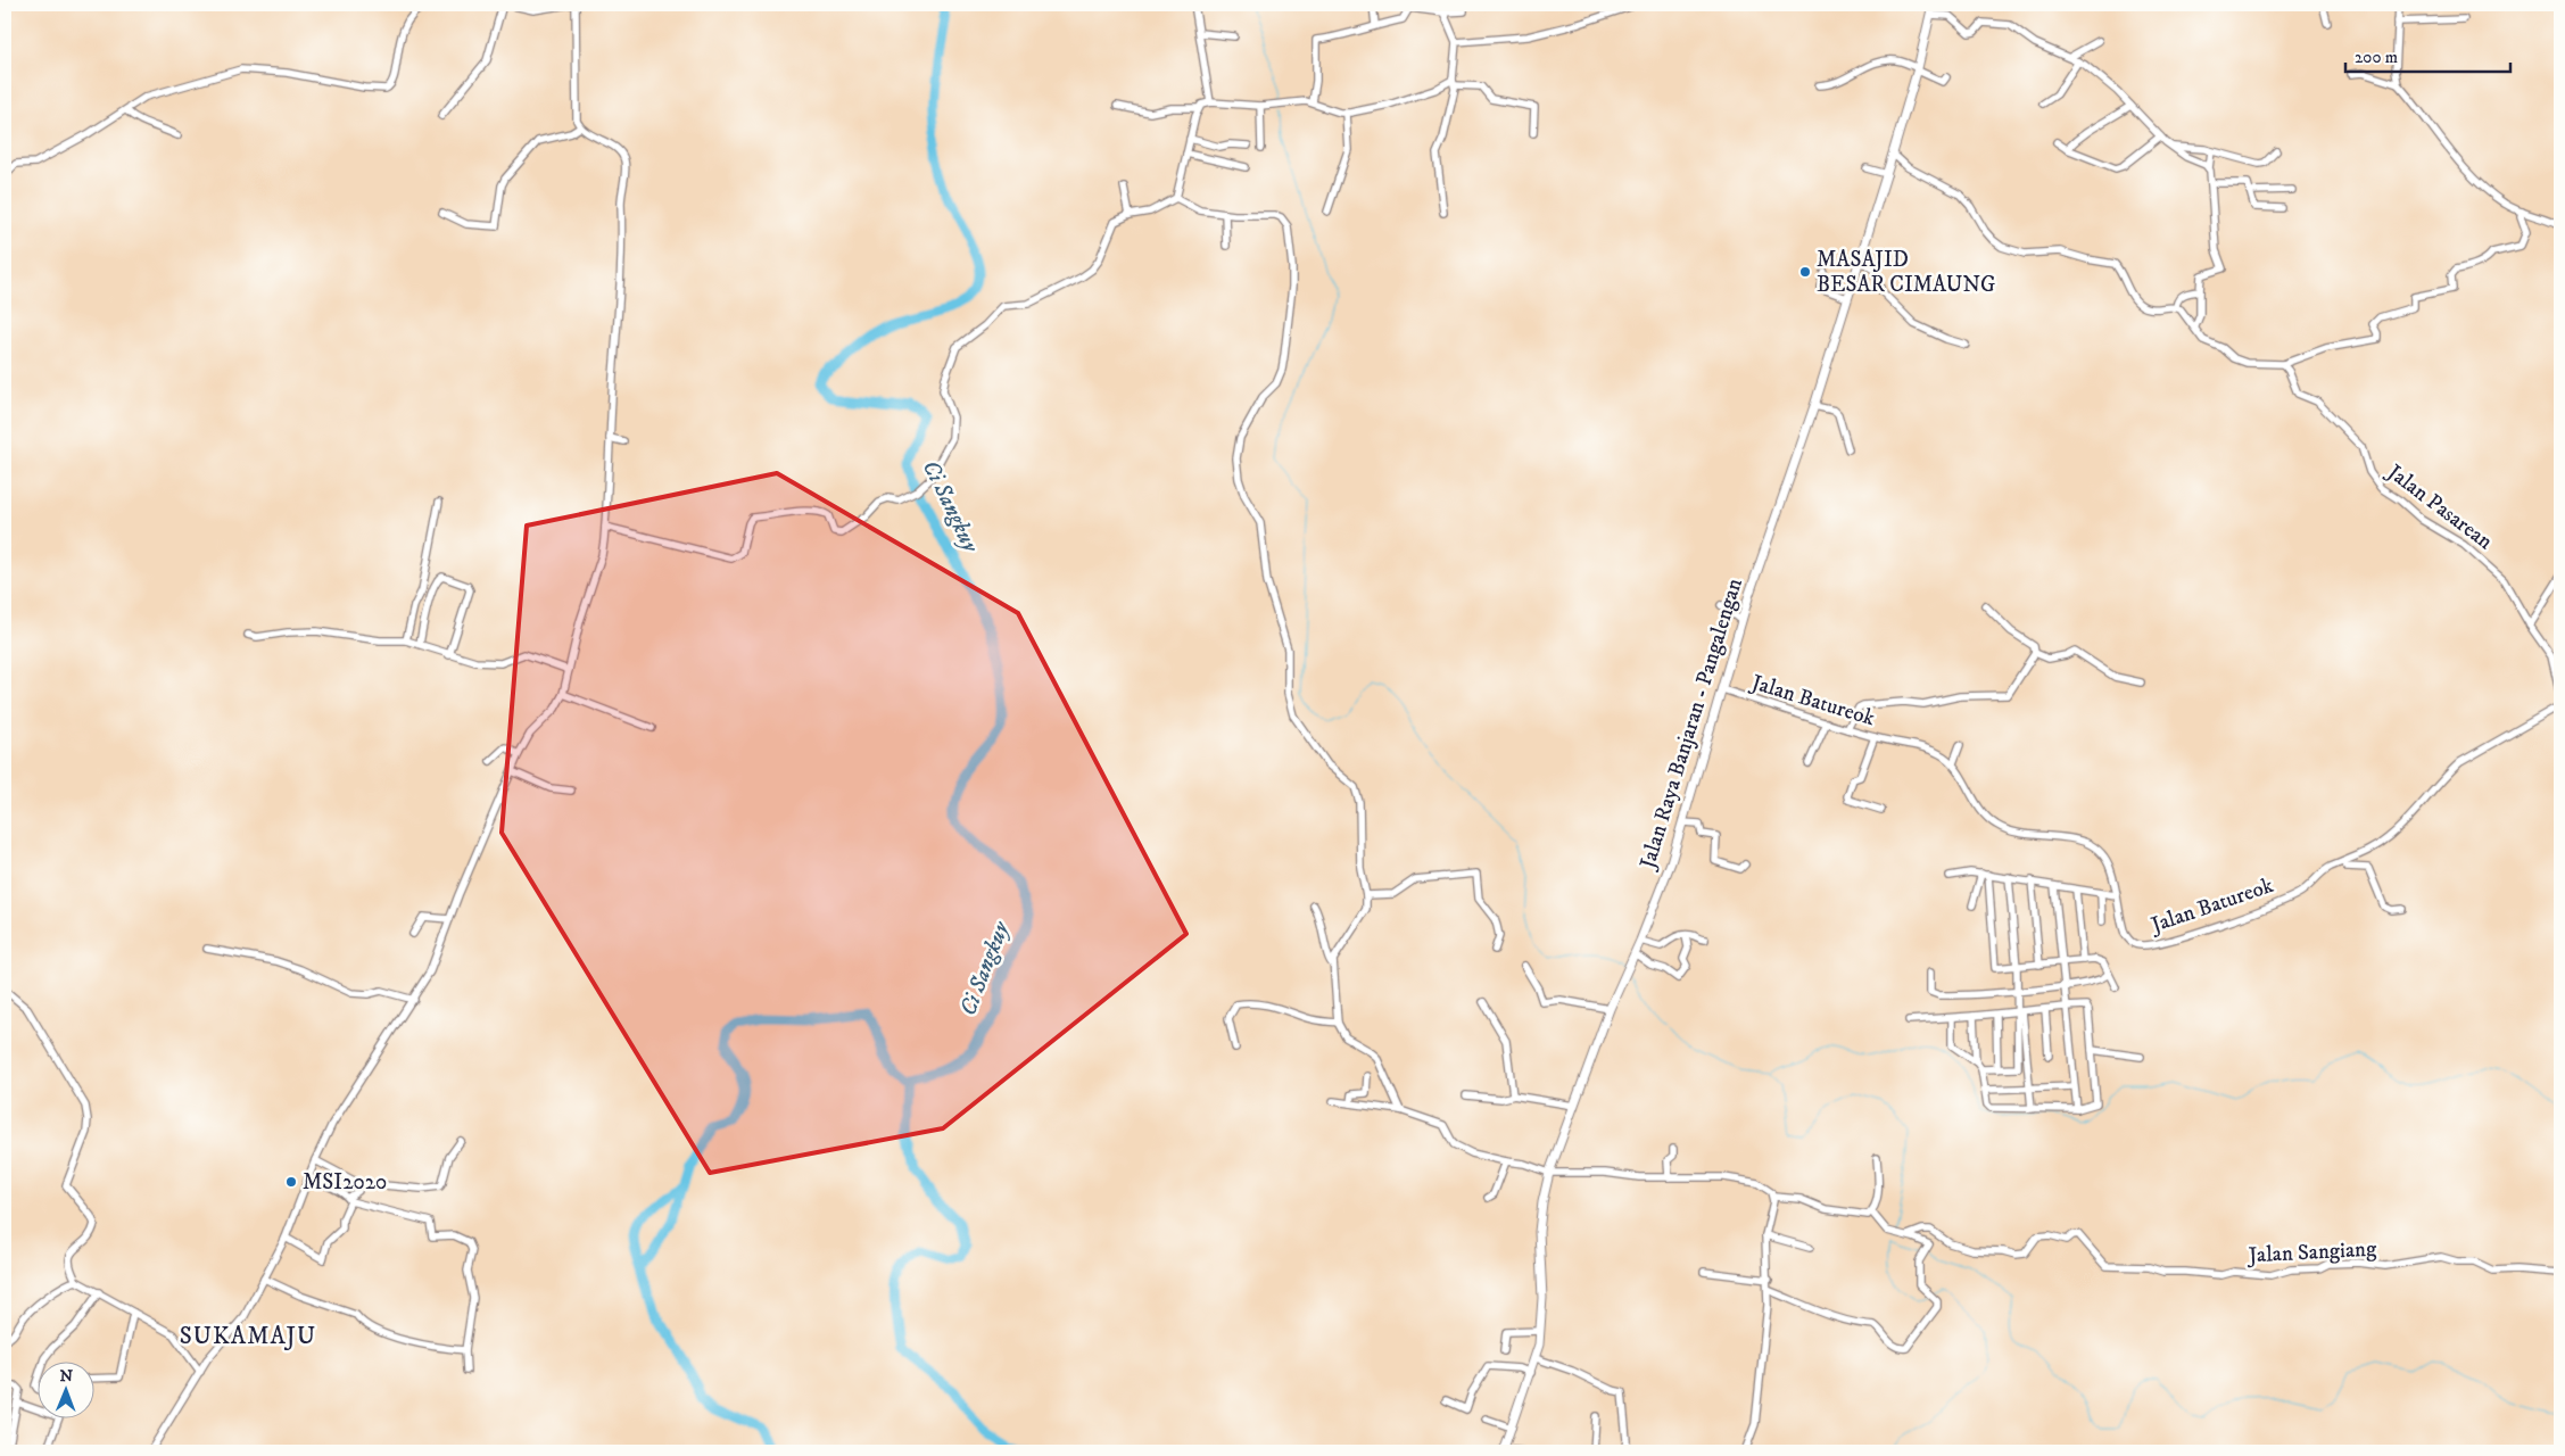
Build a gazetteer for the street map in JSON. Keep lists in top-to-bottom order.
{
  "streets": {
    "main road": ["Jalan Raya Banjaran - Pangalengan"],
    "street": ["Jalan Pasarean", "Jalan Batureok", "Jalan Sangiang"]
  },
  "crossings": [
    ["Jalan Batureok", "Jalan Raya Banjaran - Pangalengan"]
  ],
  "districts": ["SUKAMAJU"],
  "water": ["Ci Sangkuy"],
  "places": ["MASAJID BESAR CIMAUNG", "MSI2020"],
  "scale_bar": "200 m",
  "north": "top"
}
